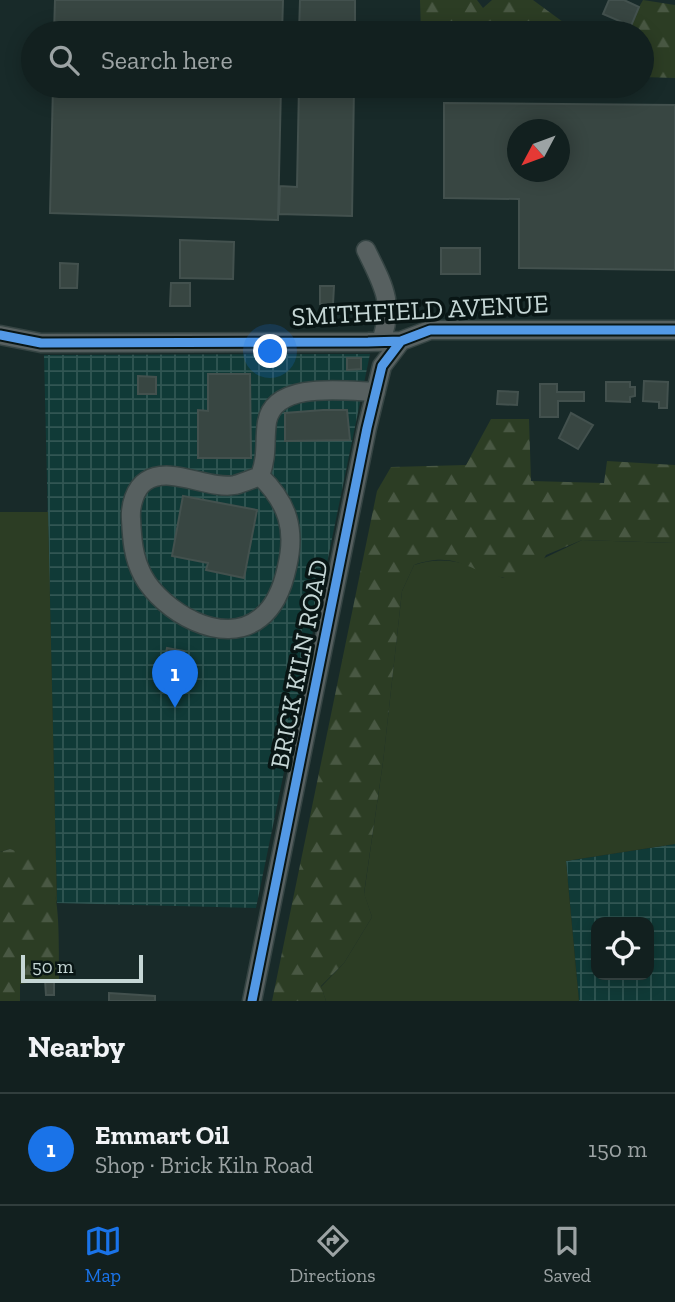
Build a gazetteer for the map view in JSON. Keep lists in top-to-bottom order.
{
  "streets": {
    "street": ["SMITHFIELD AVENUE", "BRICK KILN ROAD"]
  },
  "crossings": [
    ["SMITHFIELD AVENUE", "BRICK KILN ROAD"]
  ],
  "scale_bar": "50 m",
  "north": "bottom left",
  "page": {
    "search": "Search here",
    "pins": "1",
    "scale": "50 m",
    "heading": "Nearby",
    "list": [
      {
        "mark": "1",
        "name": "Emmart Oil",
        "note": "Shop · Brick Kiln Road",
        "value": "150 m"
      }
    ],
    "nav": ["Map", "Directions", "Saved"]
  }
}
